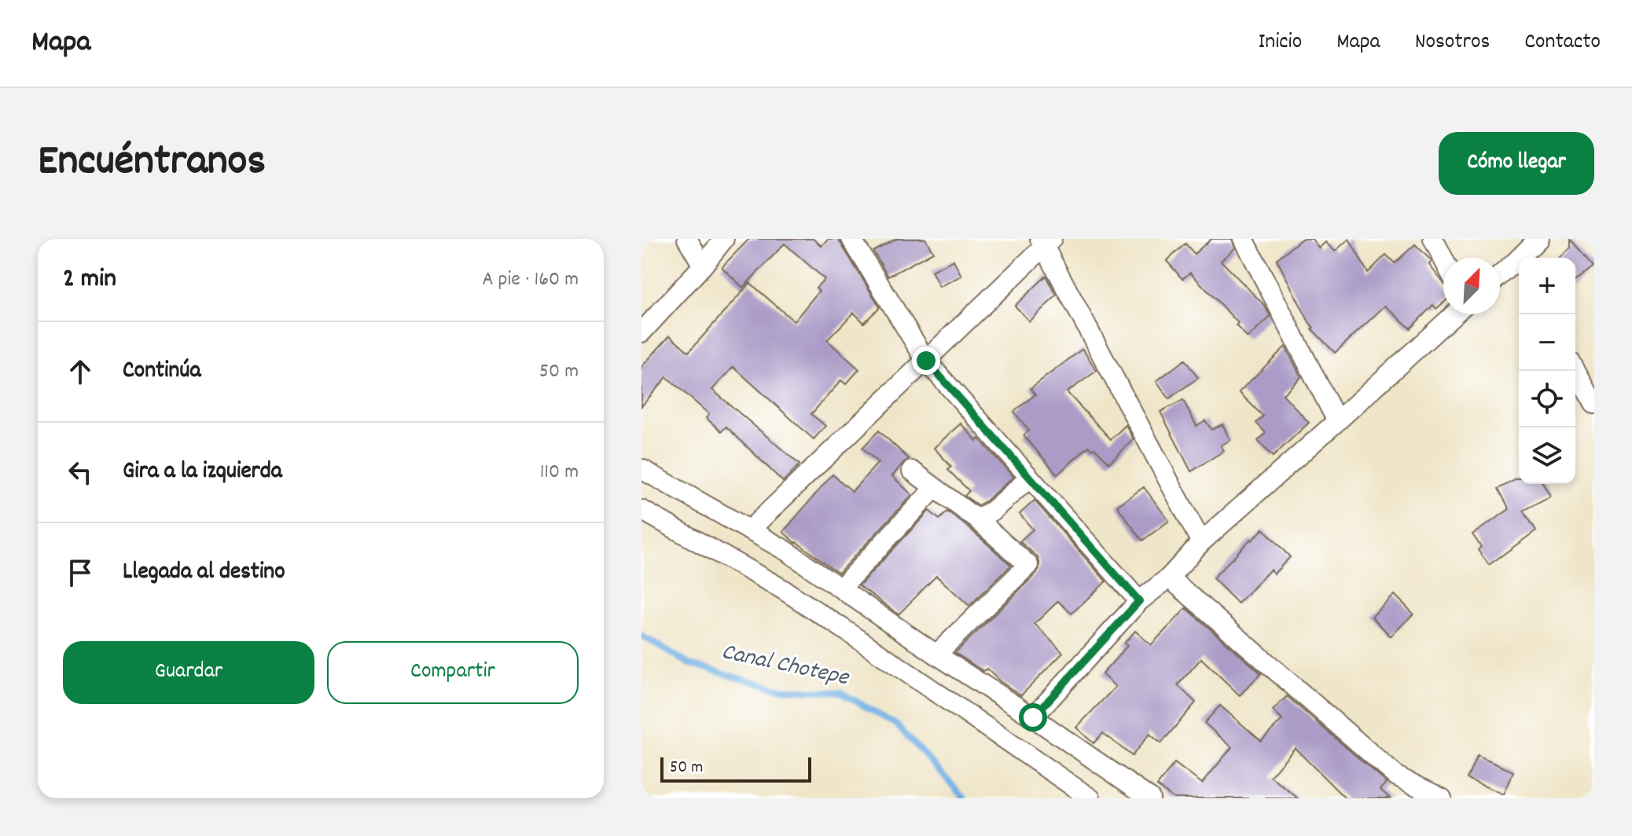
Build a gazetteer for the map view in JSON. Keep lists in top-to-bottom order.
{
  "water": ["Canal Chotepe"],
  "scale_bar": "50 m",
  "north": "top right",
  "page": {
    "header": "Mapa",
    "nav": [
      "Inicio",
      "Mapa",
      "Nosotros",
      "Contacto"
    ],
    "title": "Encuéntranos",
    "buttons": [
      "Cómo llegar",
      ["Guardar", "Compartir"]
    ],
    "heading": ["2 min", "A pie · 160 m"],
    "map_buttons": ["+", "−"],
    "list": [
      ["Continúa", "50 m"],
      ["Gira a la izquierda", "110 m"],
      "Llegada al destino"
    ],
    "scale": "50 m"
  }
}
